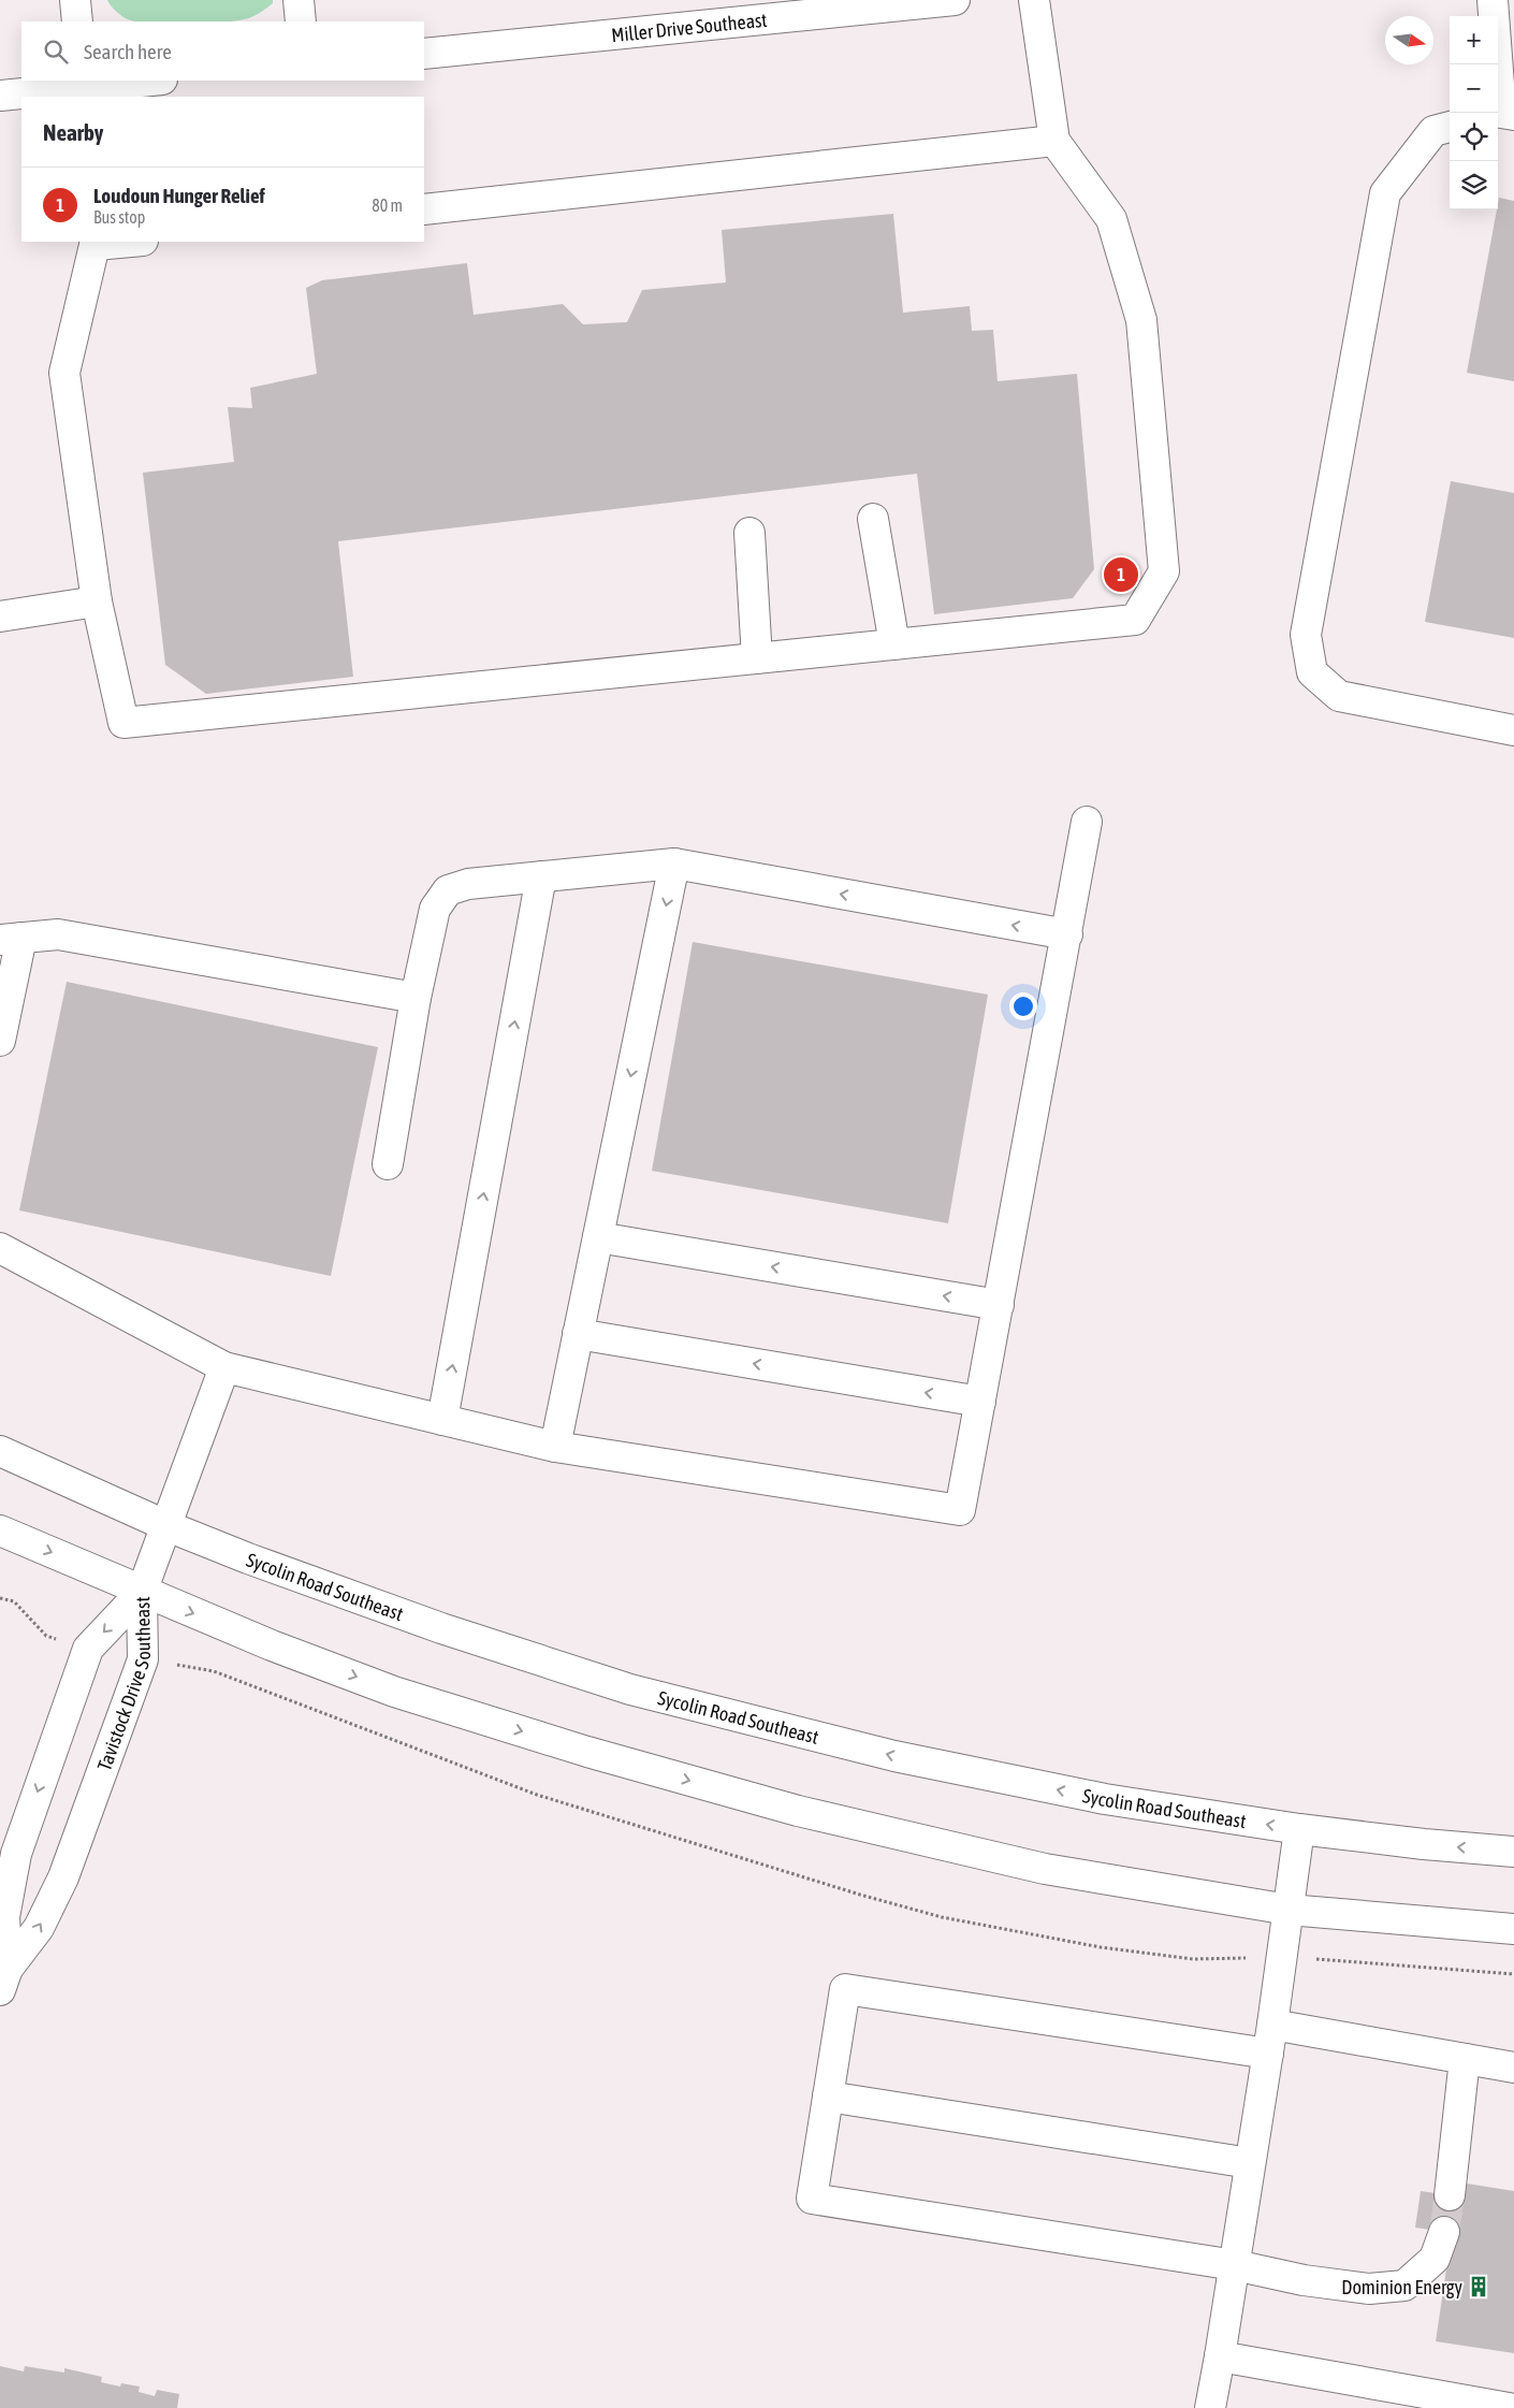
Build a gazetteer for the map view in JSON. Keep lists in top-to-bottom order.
{
  "streets": {
    "main road": ["Miller Drive Southeast", "Sycolin Road Southeast", "Tavistock Drive Southeast"]
  },
  "places": {
    "building": ["Dominion Energy"]
  },
  "north": "right",
  "page": {
    "map_buttons": ["+", "−"],
    "search": "Search here",
    "heading": "Nearby",
    "list": [
      {
        "mark": "1",
        "name": "Loudoun Hunger Relief",
        "note": "Bus stop",
        "value": "80 m"
      }
    ],
    "pins": "1"
  }
}
